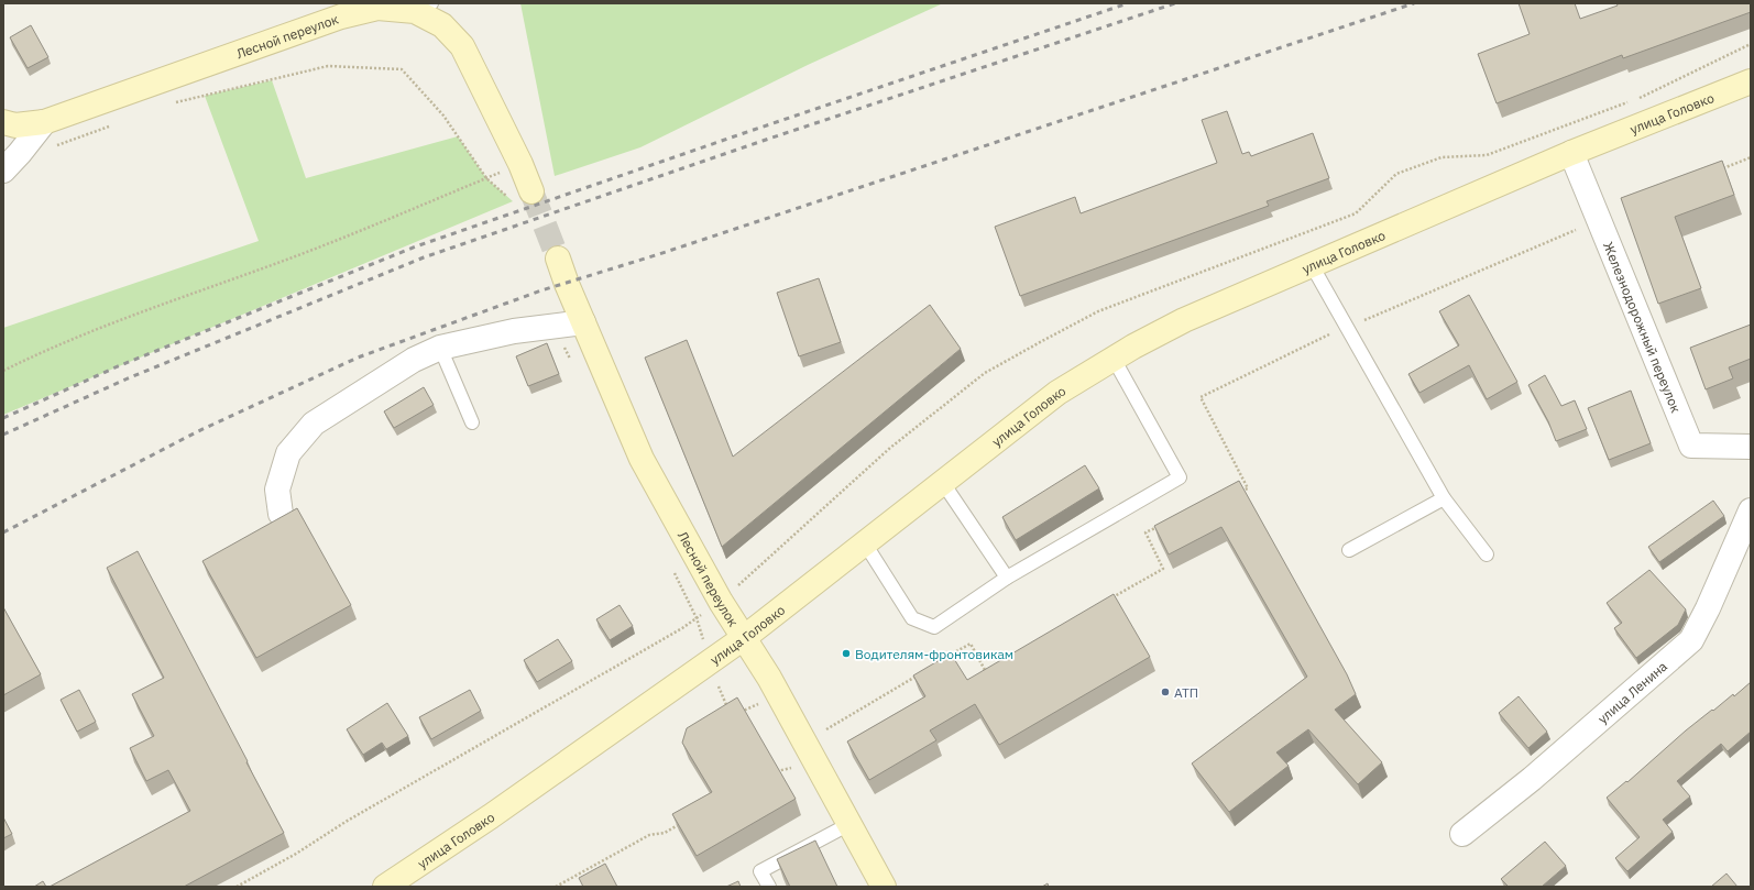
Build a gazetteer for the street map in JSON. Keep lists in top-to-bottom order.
{
  "streets": {
    "main road": ["Лесной переулок", "улица Головко"],
    "street": ["Железнодорожный переулок", "улица Ленина"]
  },
  "crossings": [
    ["Лесной переулок", "улица Головко"],
    ["улица Головко", "Железнодорожный переулок"]
  ],
  "places": ["Водителям-фронтовикам", "АТП"]
}
